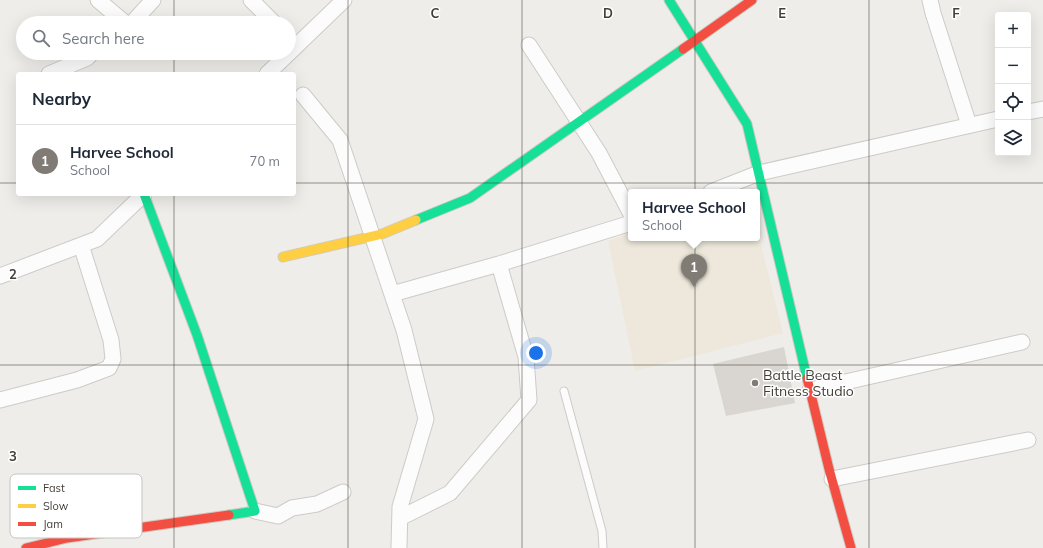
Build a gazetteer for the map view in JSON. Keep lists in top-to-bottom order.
{
  "places": ["Battle Beast Fitness Studio"],
  "legend": ["Fast", "Slow", "Jam"],
  "page": {
    "map_buttons": ["+", "−"],
    "search": "Search here",
    "heading": "Nearby",
    "list": [
      {
        "mark": "1",
        "name": "Harvee School",
        "note": "School",
        "value": "70 m"
      }
    ],
    "popup": ["Harvee School", "School"],
    "pins": "1"
  },
  "grid": {
    "columns": [
      "C",
      "D",
      "E",
      "F"
    ],
    "rows": ["2", "3"]
  }
}
